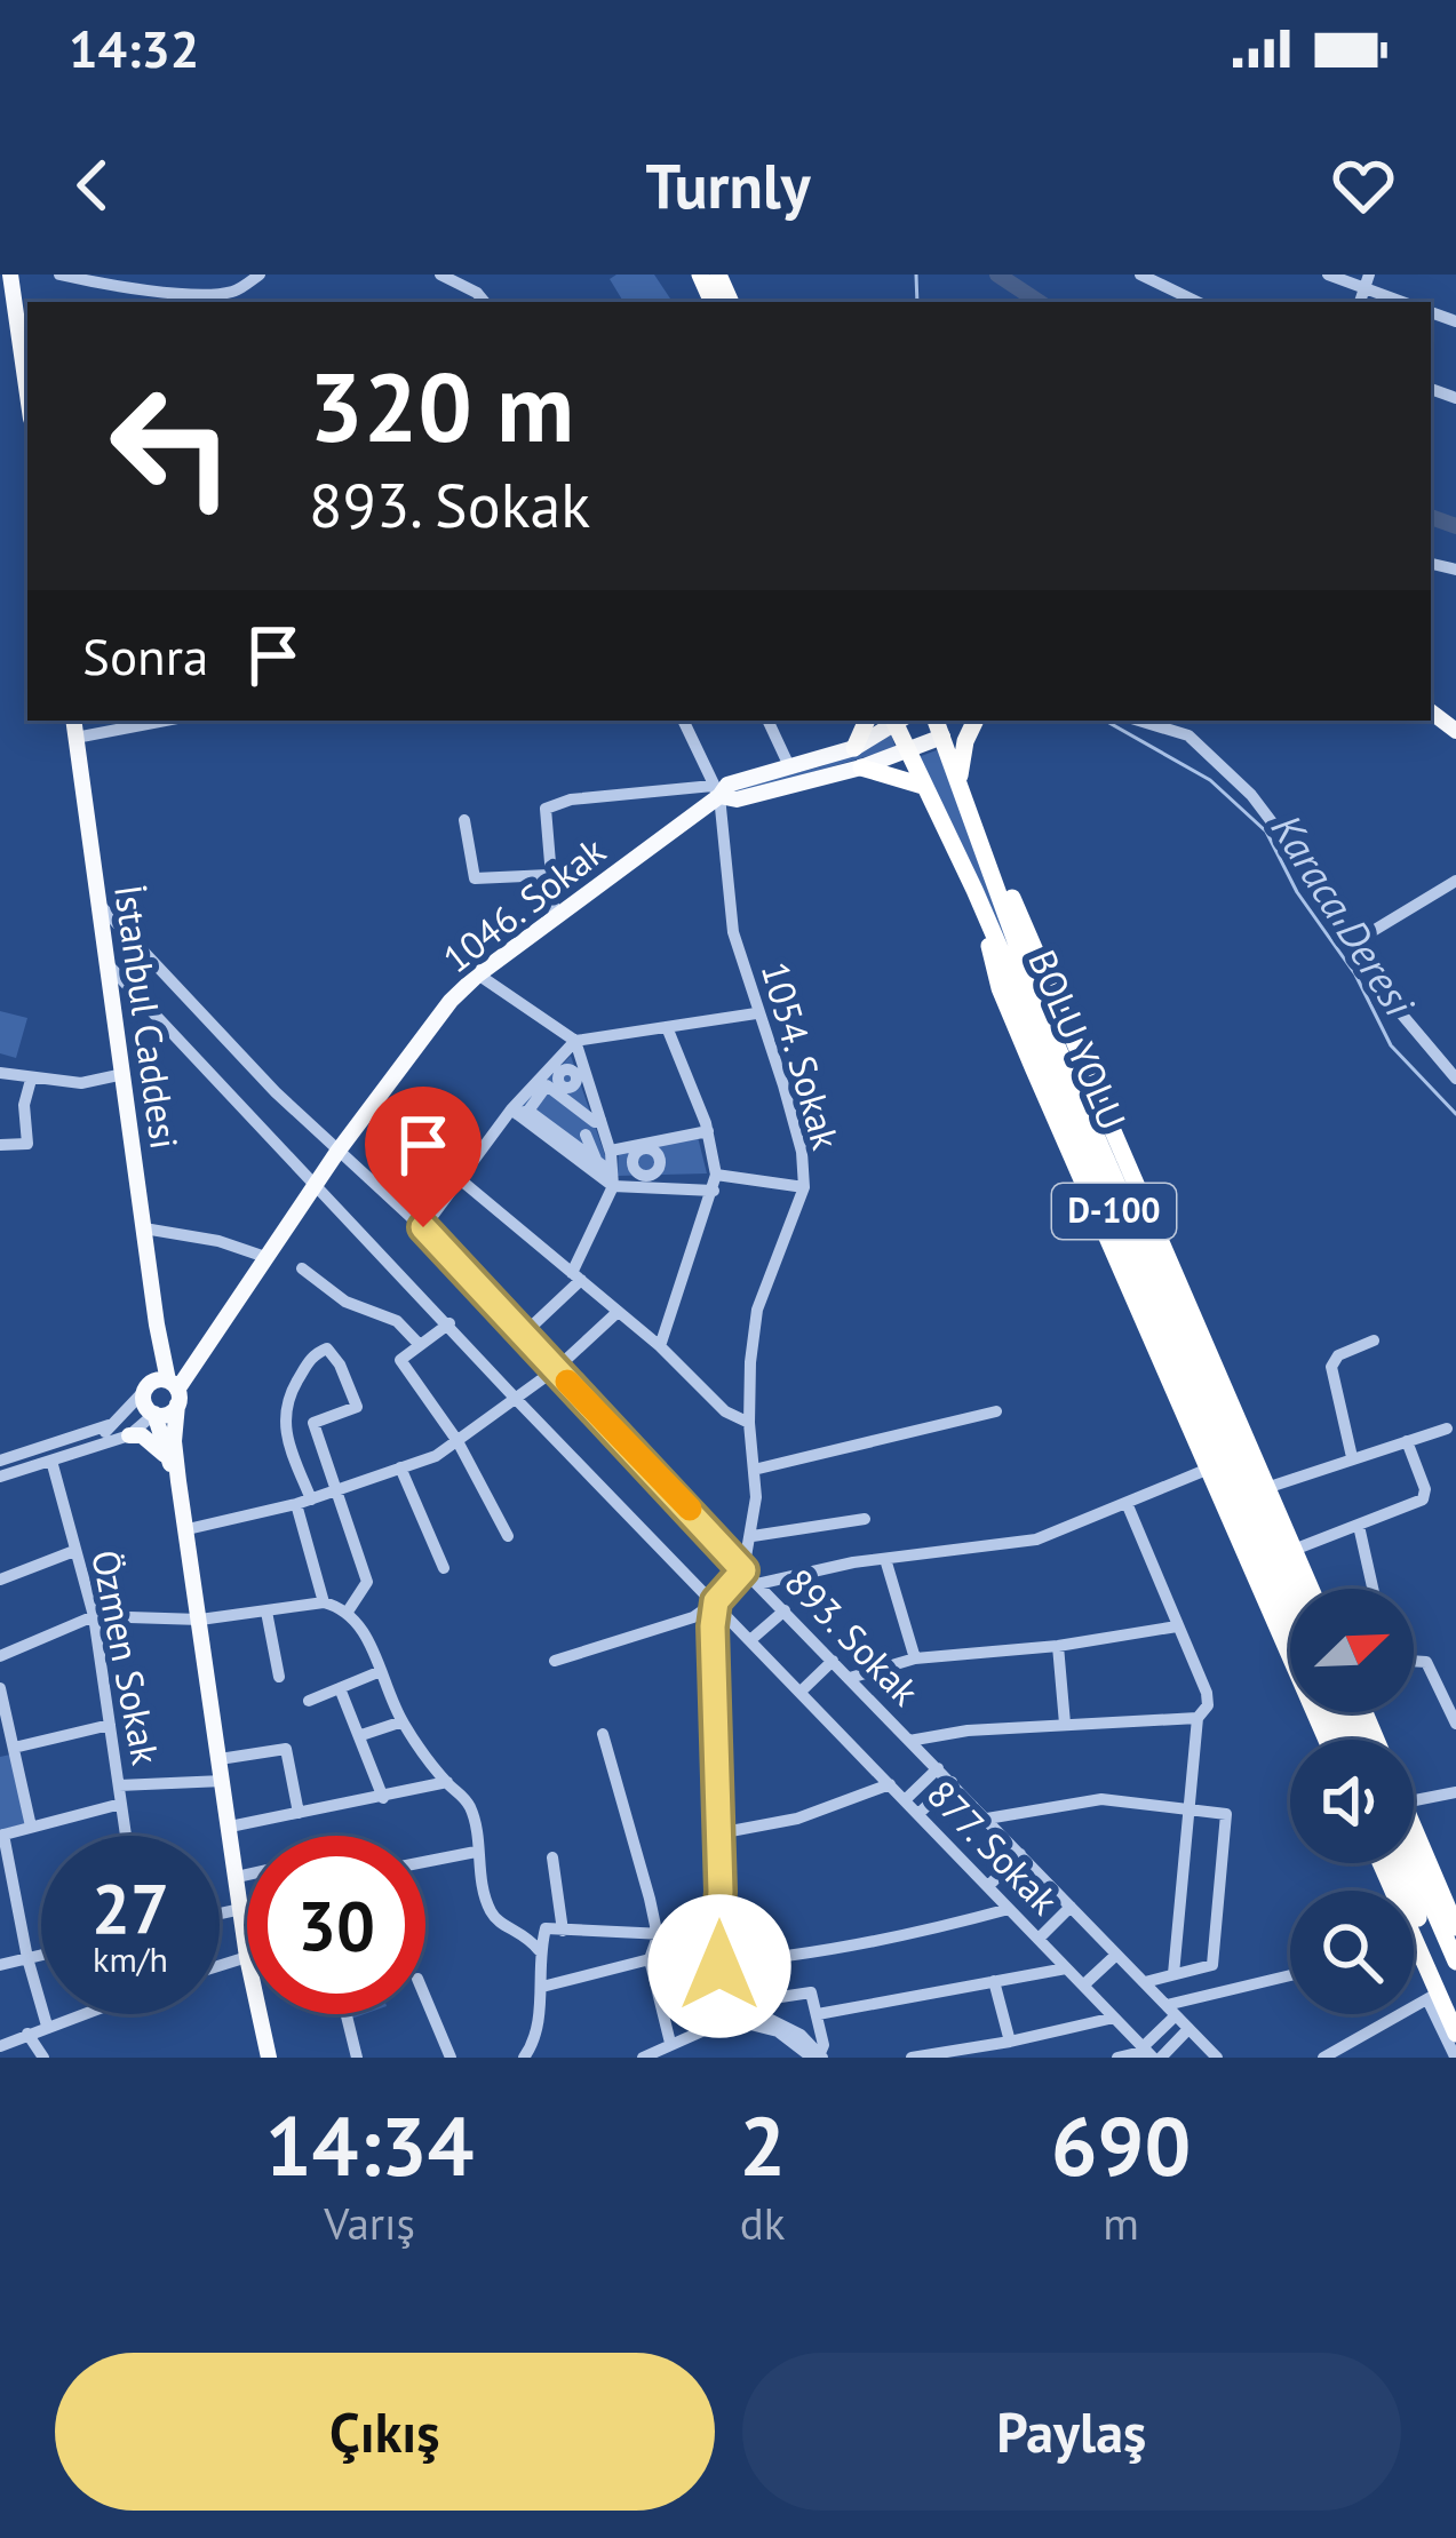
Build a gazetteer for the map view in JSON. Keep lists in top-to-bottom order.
{
  "streets": {
    "highway": ["BOLU YOLU", "D-100"],
    "main road": ["1046. Sokak", "İstanbul Caddesi"],
    "street": [
      "1054. Sokak",
      "893. Sokak",
      "Özmen Sokak",
      "877. Sokak"
    ]
  },
  "crossings": [
    ["1046. Sokak", "İstanbul Caddesi"],
    ["1046. Sokak", "1054. Sokak"],
    ["1046. Sokak", "893. Sokak"],
    ["1046. Sokak", "877. Sokak"],
    ["İstanbul Caddesi", "893. Sokak"],
    ["İstanbul Caddesi", "877. Sokak"],
    ["1054. Sokak", "893. Sokak"]
  ],
  "water": ["Karaca Deresi"],
  "north": "top right",
  "page": {
    "status": "14:32",
    "header": "Turnly",
    "turn": ["320 m", "893. Sokak"],
    "then": "Sonra",
    "speed": "27 km/h",
    "limit": "30",
    "eta": [
      "14:34",
      "Varış",
      "2",
      "dk",
      "690",
      "m"
    ],
    "buttons": ["Çıkış", "Paylaş"]
  }
}
